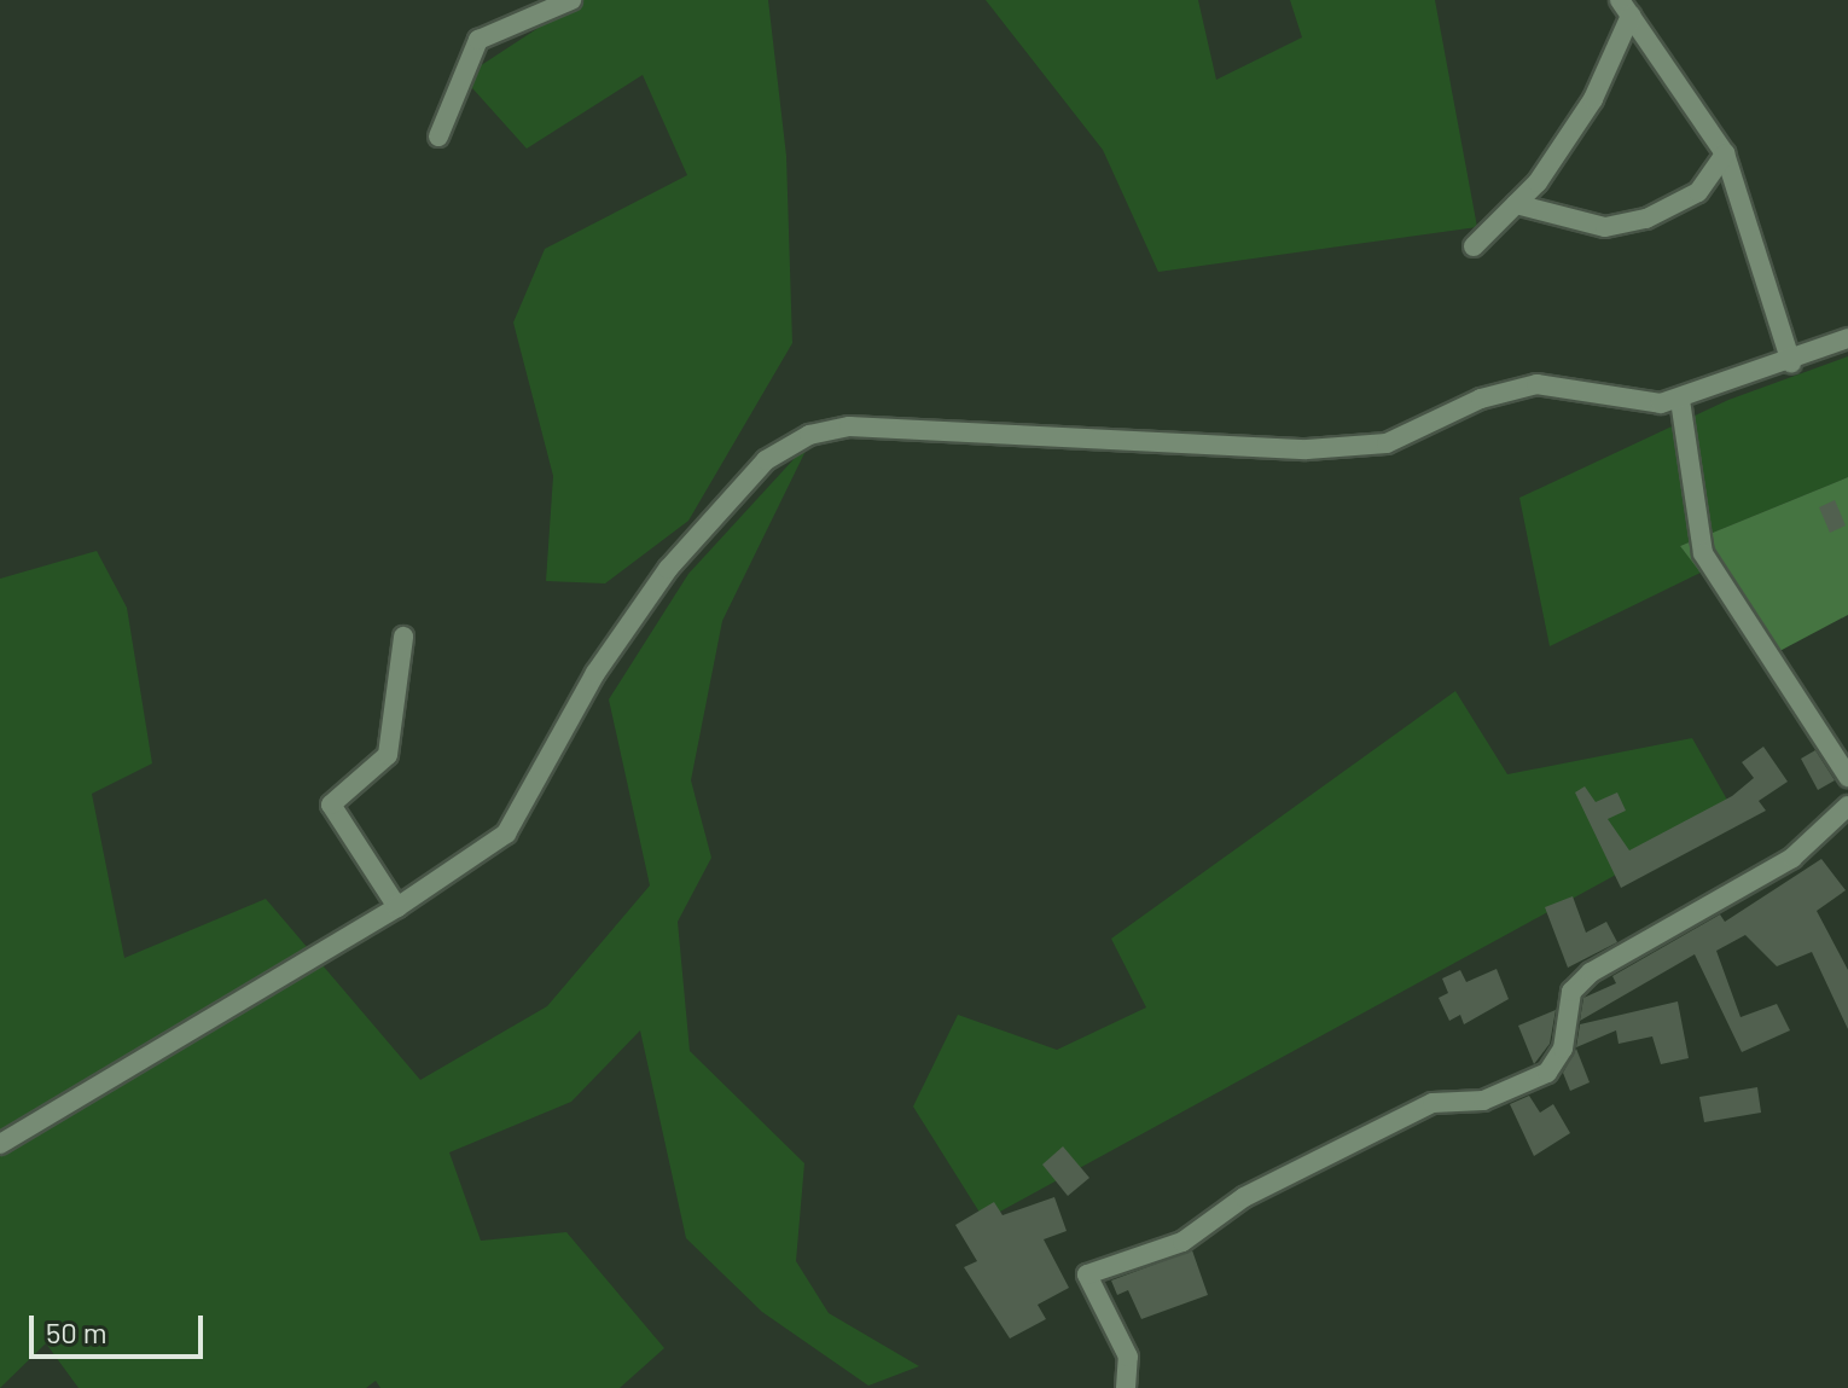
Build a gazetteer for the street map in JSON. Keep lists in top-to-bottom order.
{
  "scale_bar": "50 m"
}
